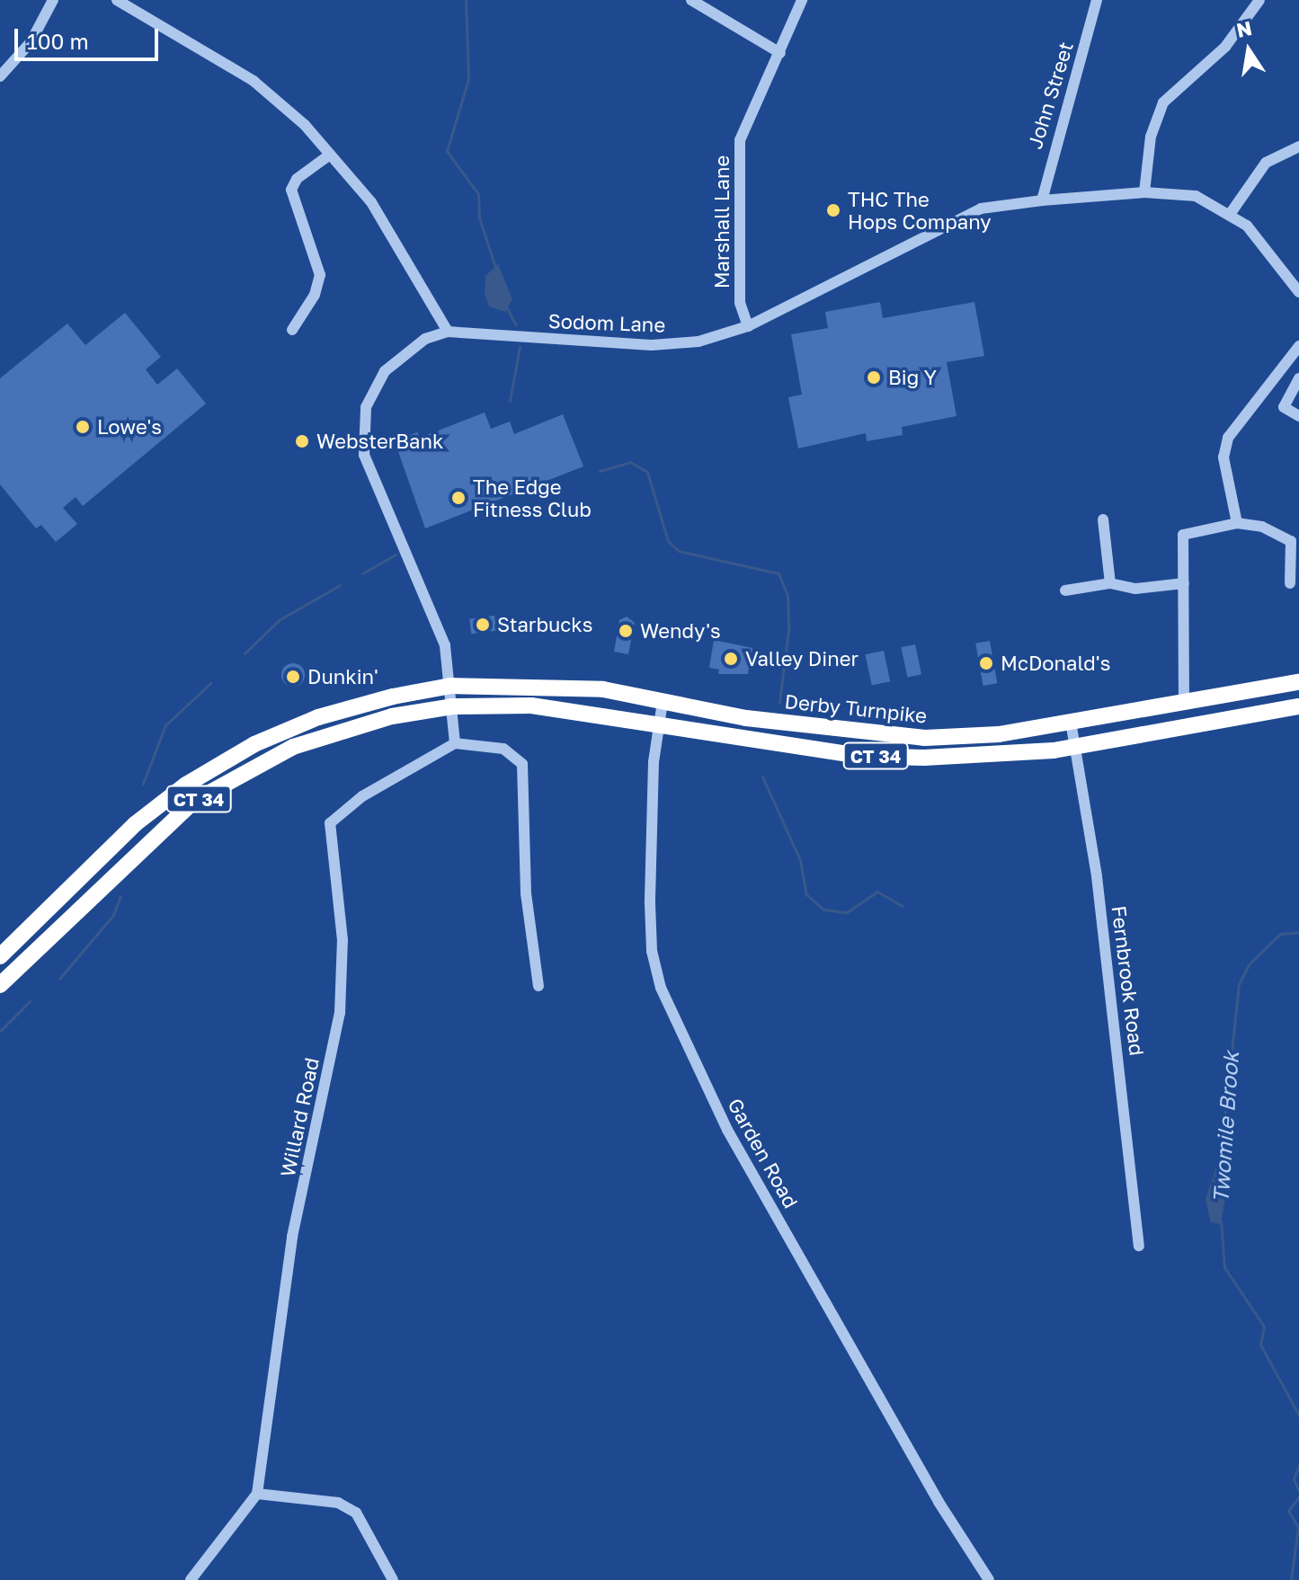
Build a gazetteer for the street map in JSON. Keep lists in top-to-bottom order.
{
  "streets": {
    "highway": ["Derby Turnpike", "CT 34"],
    "street": [
      "John Street",
      "Marshall Lane",
      "Sodom Lane",
      "Fernbrook Road",
      "Willard Road",
      "Garden Road"
    ]
  },
  "crossings": [
    ["John Street", "Sodom Lane"],
    ["Marshall Lane", "Sodom Lane"],
    ["Sodom Lane", "Derby Turnpike"],
    ["Sodom Lane", "CT 34"],
    ["Derby Turnpike", "CT 34"],
    ["Derby Turnpike", "Fernbrook Road"],
    ["CT 34", "Fernbrook Road"],
    ["CT 34", "Garden Road"]
  ],
  "water": ["Twomile Brook"],
  "places": [
    "THC The Hops Company",
    "Big Y",
    "Lowe's",
    "WebsterBank",
    "The Edge Fitness Club",
    "Starbucks",
    "Wendy's",
    "Valley Diner",
    "McDonald's",
    "Dunkin'"
  ],
  "scale_bar": "100 m",
  "north": "top"
}
